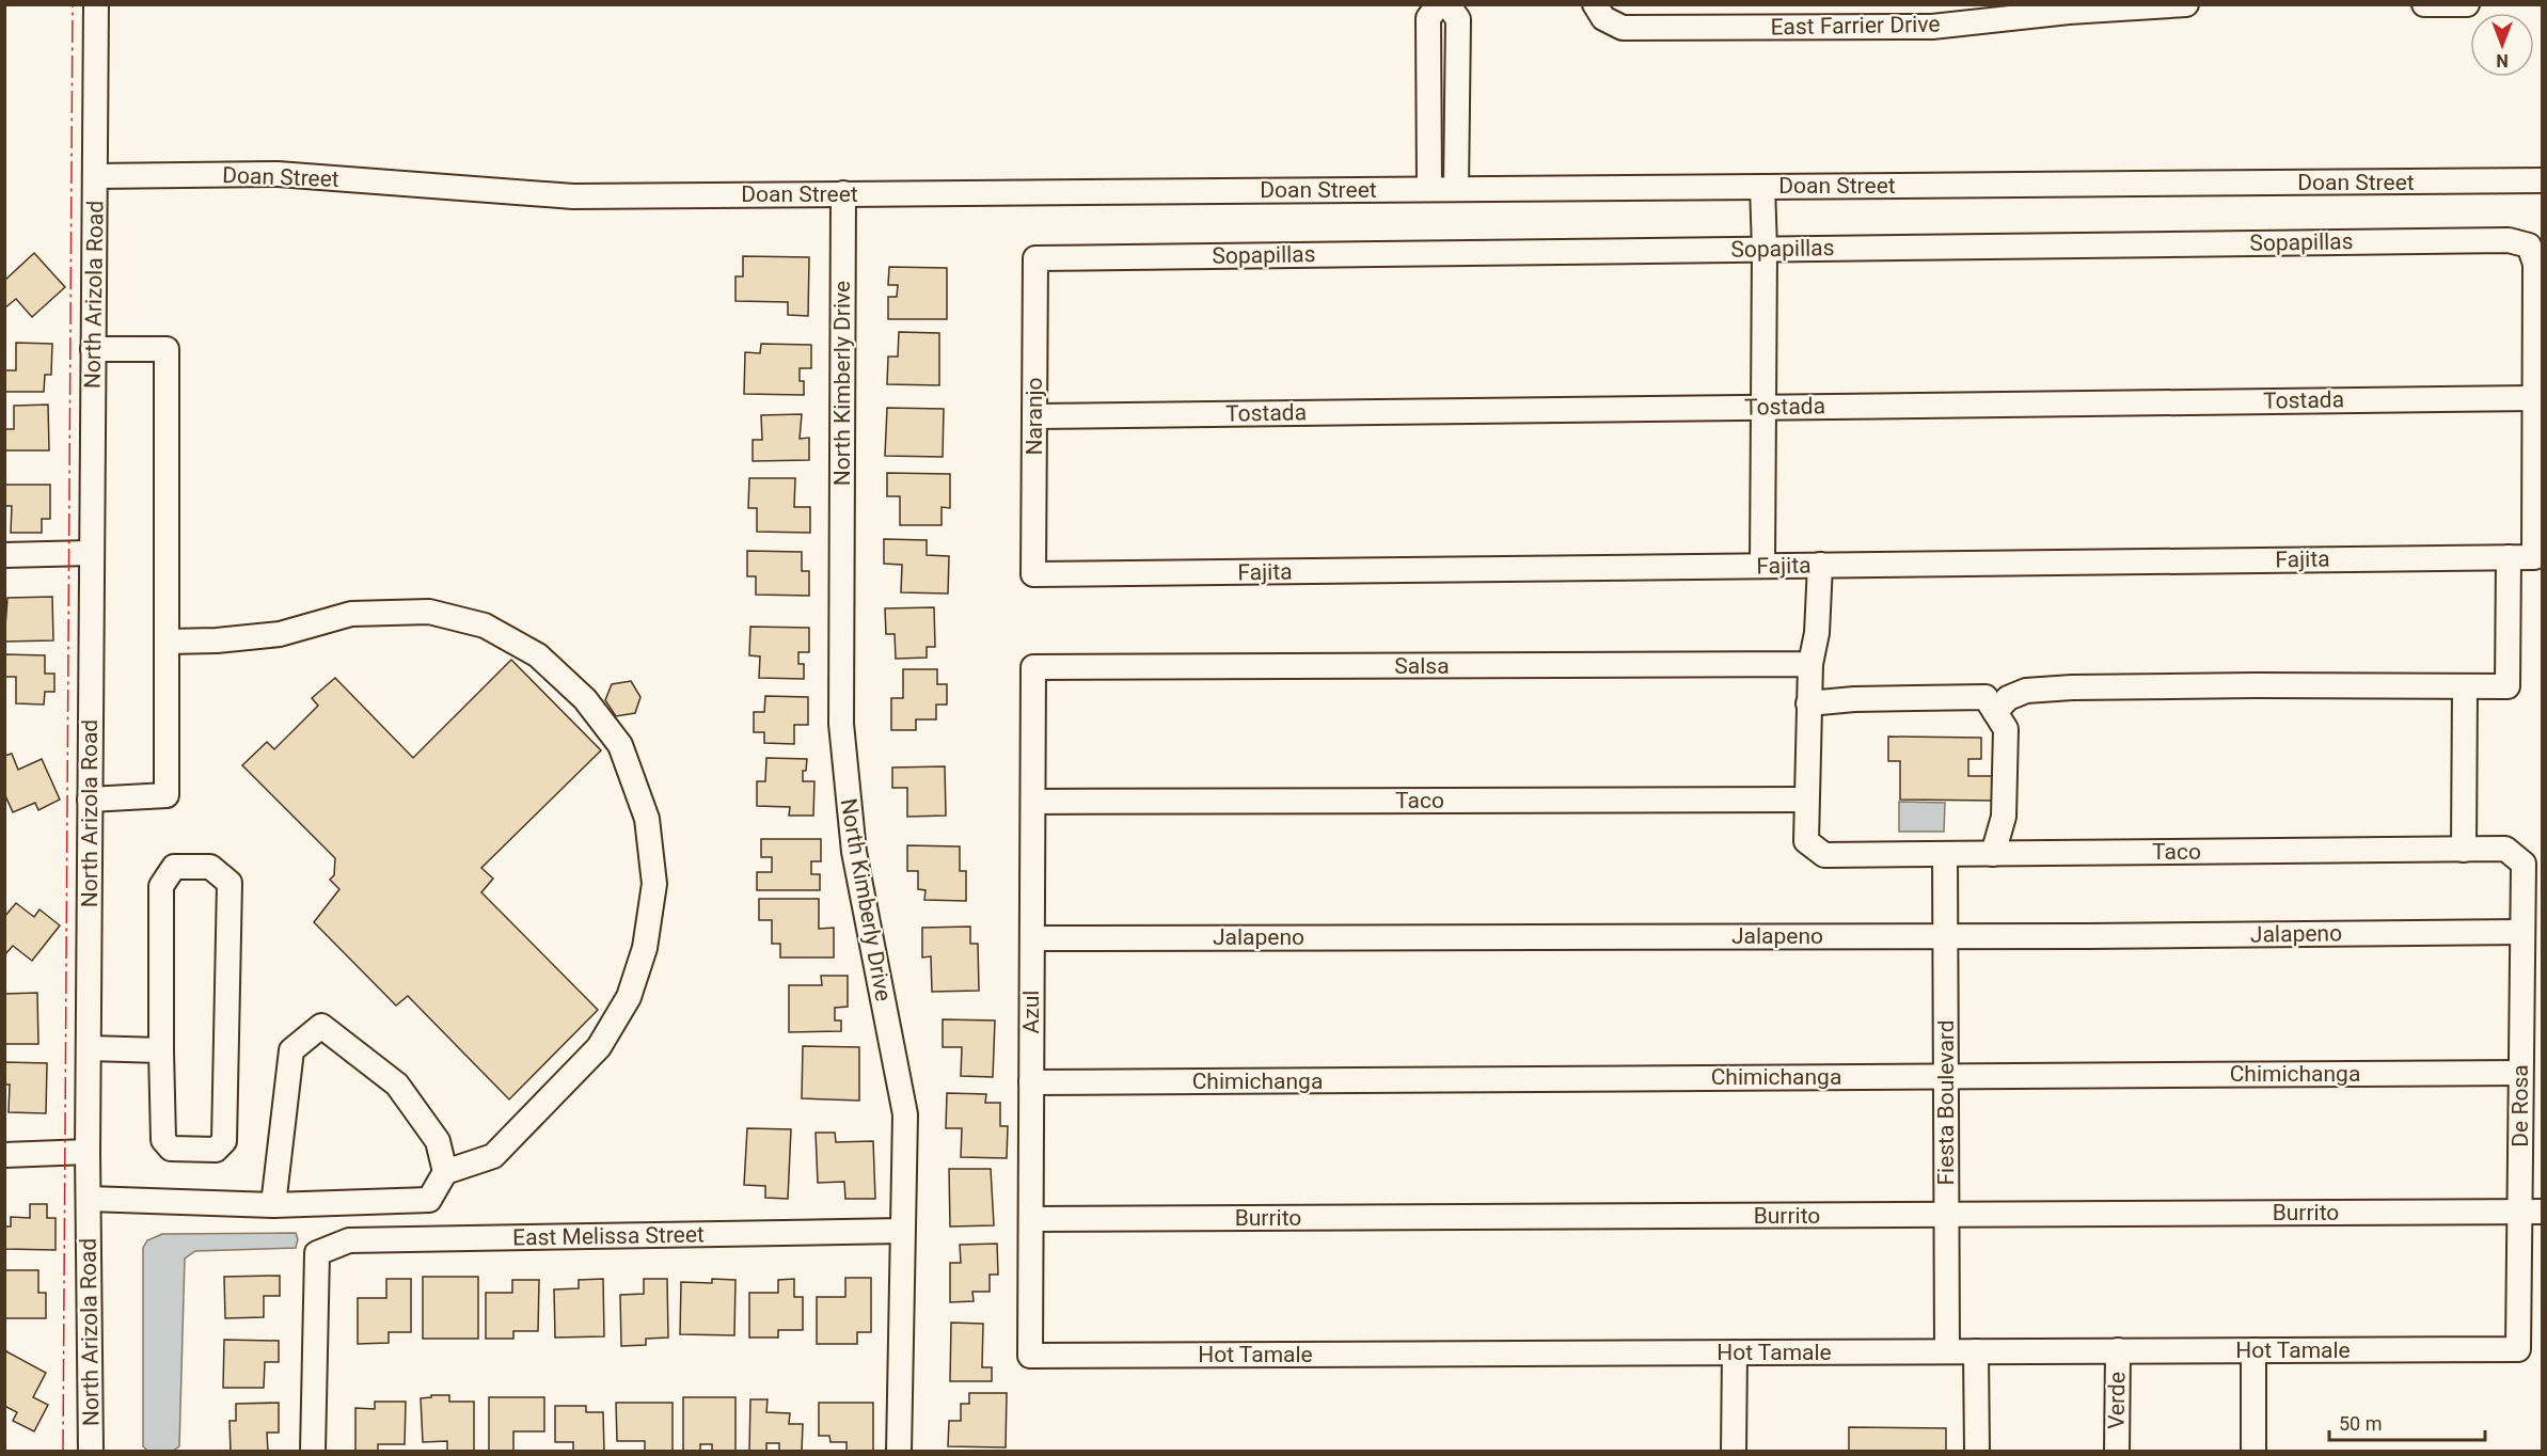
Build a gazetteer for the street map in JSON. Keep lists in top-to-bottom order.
{
  "streets": {
    "street": [
      "East Farrier Drive",
      "Doan Street",
      "Sopapillas",
      "North Arizola Road",
      "North Kimberly Drive",
      "Tostada",
      "Naranjo",
      "Fajita",
      "Salsa",
      "Taco",
      "Jalapeno",
      "Azul",
      "Chimichanga",
      "Fiesta Boulevard",
      "De Rosa",
      "Burrito",
      "East Melissa Street",
      "Hot Tamale",
      "Verde"
    ]
  },
  "crossings": [
    ["Doan Street", "North Arizola Road"],
    ["Doan Street", "North Kimberly Drive"],
    ["Sopapillas", "Tostada"],
    ["Sopapillas", "Naranjo"],
    ["Sopapillas", "Fajita"],
    ["North Kimberly Drive", "East Melissa Street"],
    ["Tostada", "Naranjo"],
    ["Tostada", "Fajita"],
    ["Naranjo", "Fajita"],
    ["Salsa", "Azul"],
    ["Taco", "Azul"],
    ["Taco", "Fiesta Boulevard"],
    ["Taco", "De Rosa"],
    ["Jalapeno", "Azul"],
    ["Jalapeno", "Fiesta Boulevard"],
    ["Jalapeno", "De Rosa"],
    ["Azul", "Chimichanga"],
    ["Azul", "Burrito"],
    ["Azul", "Hot Tamale"],
    ["Chimichanga", "Fiesta Boulevard"],
    ["Chimichanga", "De Rosa"],
    ["Fiesta Boulevard", "Burrito"],
    ["Fiesta Boulevard", "Hot Tamale"],
    ["De Rosa", "Burrito"],
    ["De Rosa", "Hot Tamale"],
    ["Hot Tamale", "Verde"]
  ],
  "scale_bar": "50 m",
  "north": "bottom"
}
